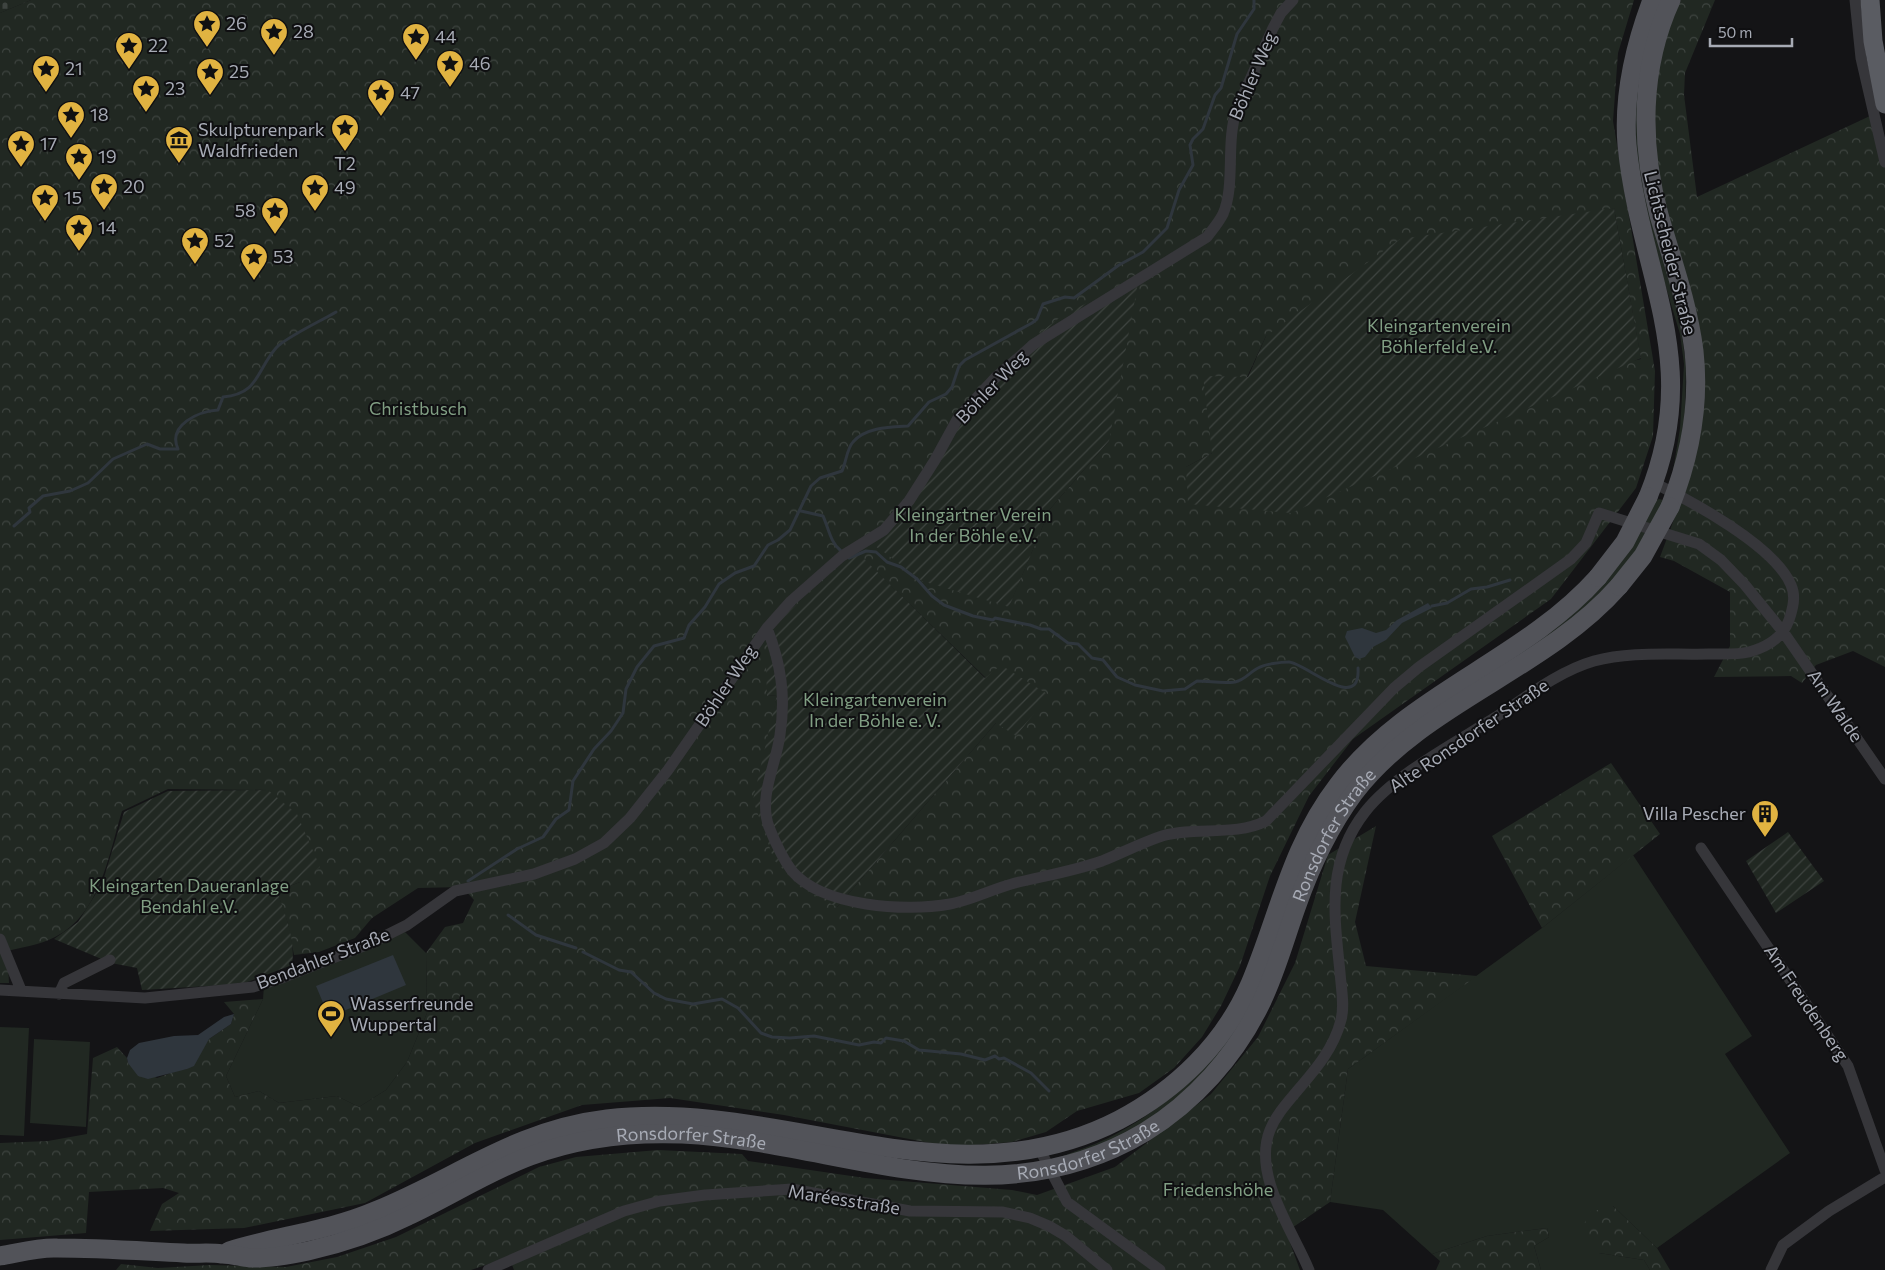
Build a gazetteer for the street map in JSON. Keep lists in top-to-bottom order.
{
  "streets": {
    "main road": ["Lichtscheider Straße", "Ronsdorfer Straße"],
    "street": [
      "Böhler Weg",
      "Am Walde",
      "Alte Ronsdorfer Straße",
      "Bendahler Straße",
      "Am Freudenberg",
      "Maréesstraße"
    ]
  },
  "crossings": [
    ["Böhler Weg", "Am Walde"],
    ["Böhler Weg", "Bendahler Straße"],
    ["Lichtscheider Straße", "Ronsdorfer Straße"],
    ["Am Walde", "Alte Ronsdorfer Straße"]
  ],
  "parks": [
    "Kleingartenverein Böhlerfeld e.V.",
    "Christbusch",
    "Kleingärtner Verein In der Böhle e.V.",
    "Kleingartenverein In der Böhle e. V.",
    "Kleingarten Daueranlage Bendahl e.V.",
    "Friedenshöhe"
  ],
  "places": {
    "place": [
      "26",
      "28",
      "44",
      "22",
      "46",
      "21",
      "25",
      "23",
      "47",
      "18",
      "T2",
      "17",
      "19",
      "20",
      "49",
      "15",
      "58",
      "14",
      "52",
      "53"
    ],
    "museum": ["Skulpturenpark Waldfrieden"],
    "building": ["Villa Pescher"],
    "sports": ["Wasserfreunde Wuppertal"]
  },
  "scale_bar": "50 m"
}
